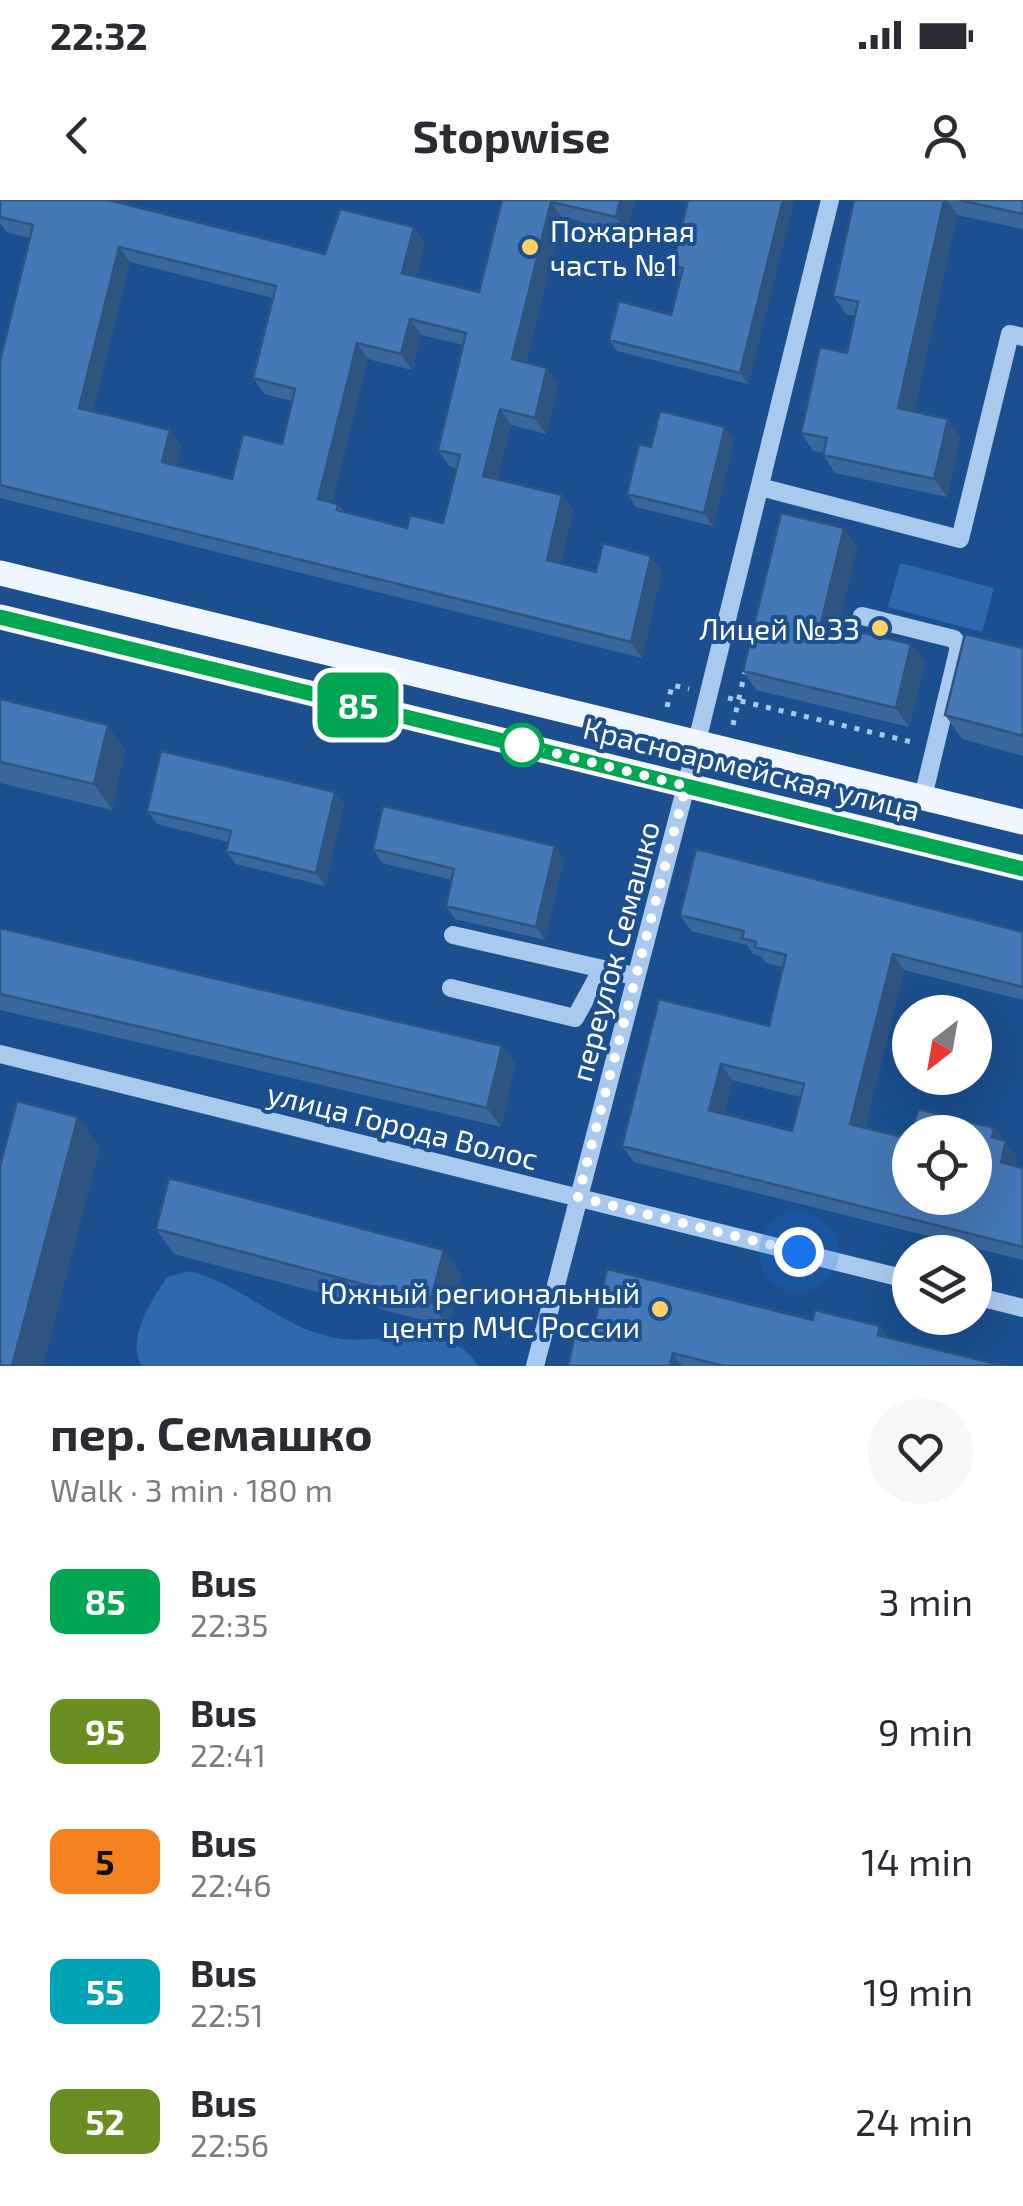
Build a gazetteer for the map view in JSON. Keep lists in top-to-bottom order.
{
  "streets": {
    "main road": ["Красноармейская улица"],
    "street": ["переулок Семашко", "улица Города Волос"]
  },
  "crossings": [
    ["Красноармейская улица", "переулок Семашко"],
    ["переулок Семашко", "улица Города Волос"]
  ],
  "places": ["Пожарная часть №1", "Лицей №33", "Южный региональный центр МЧС России"],
  "lines": ["bus line 85"],
  "north": "bottom left",
  "page": {
    "status": "22:32",
    "header": "Stopwise",
    "on_map": "85",
    "heading": ["пер. Семашко", "Walk · 3 min · 180 m"],
    "list": [
      {
        "mark": "85",
        "name": "Bus",
        "note": "22:35",
        "value": "3 min"
      },
      {
        "mark": "95",
        "name": "Bus",
        "note": "22:41",
        "value": "9 min"
      },
      {
        "mark": "5",
        "name": "Bus",
        "note": "22:46",
        "value": "14 min"
      },
      {
        "mark": "55",
        "name": "Bus",
        "note": "22:51",
        "value": "19 min"
      },
      {
        "mark": "52",
        "name": "Bus",
        "note": "22:56",
        "value": "24 min"
      }
    ]
  }
}
